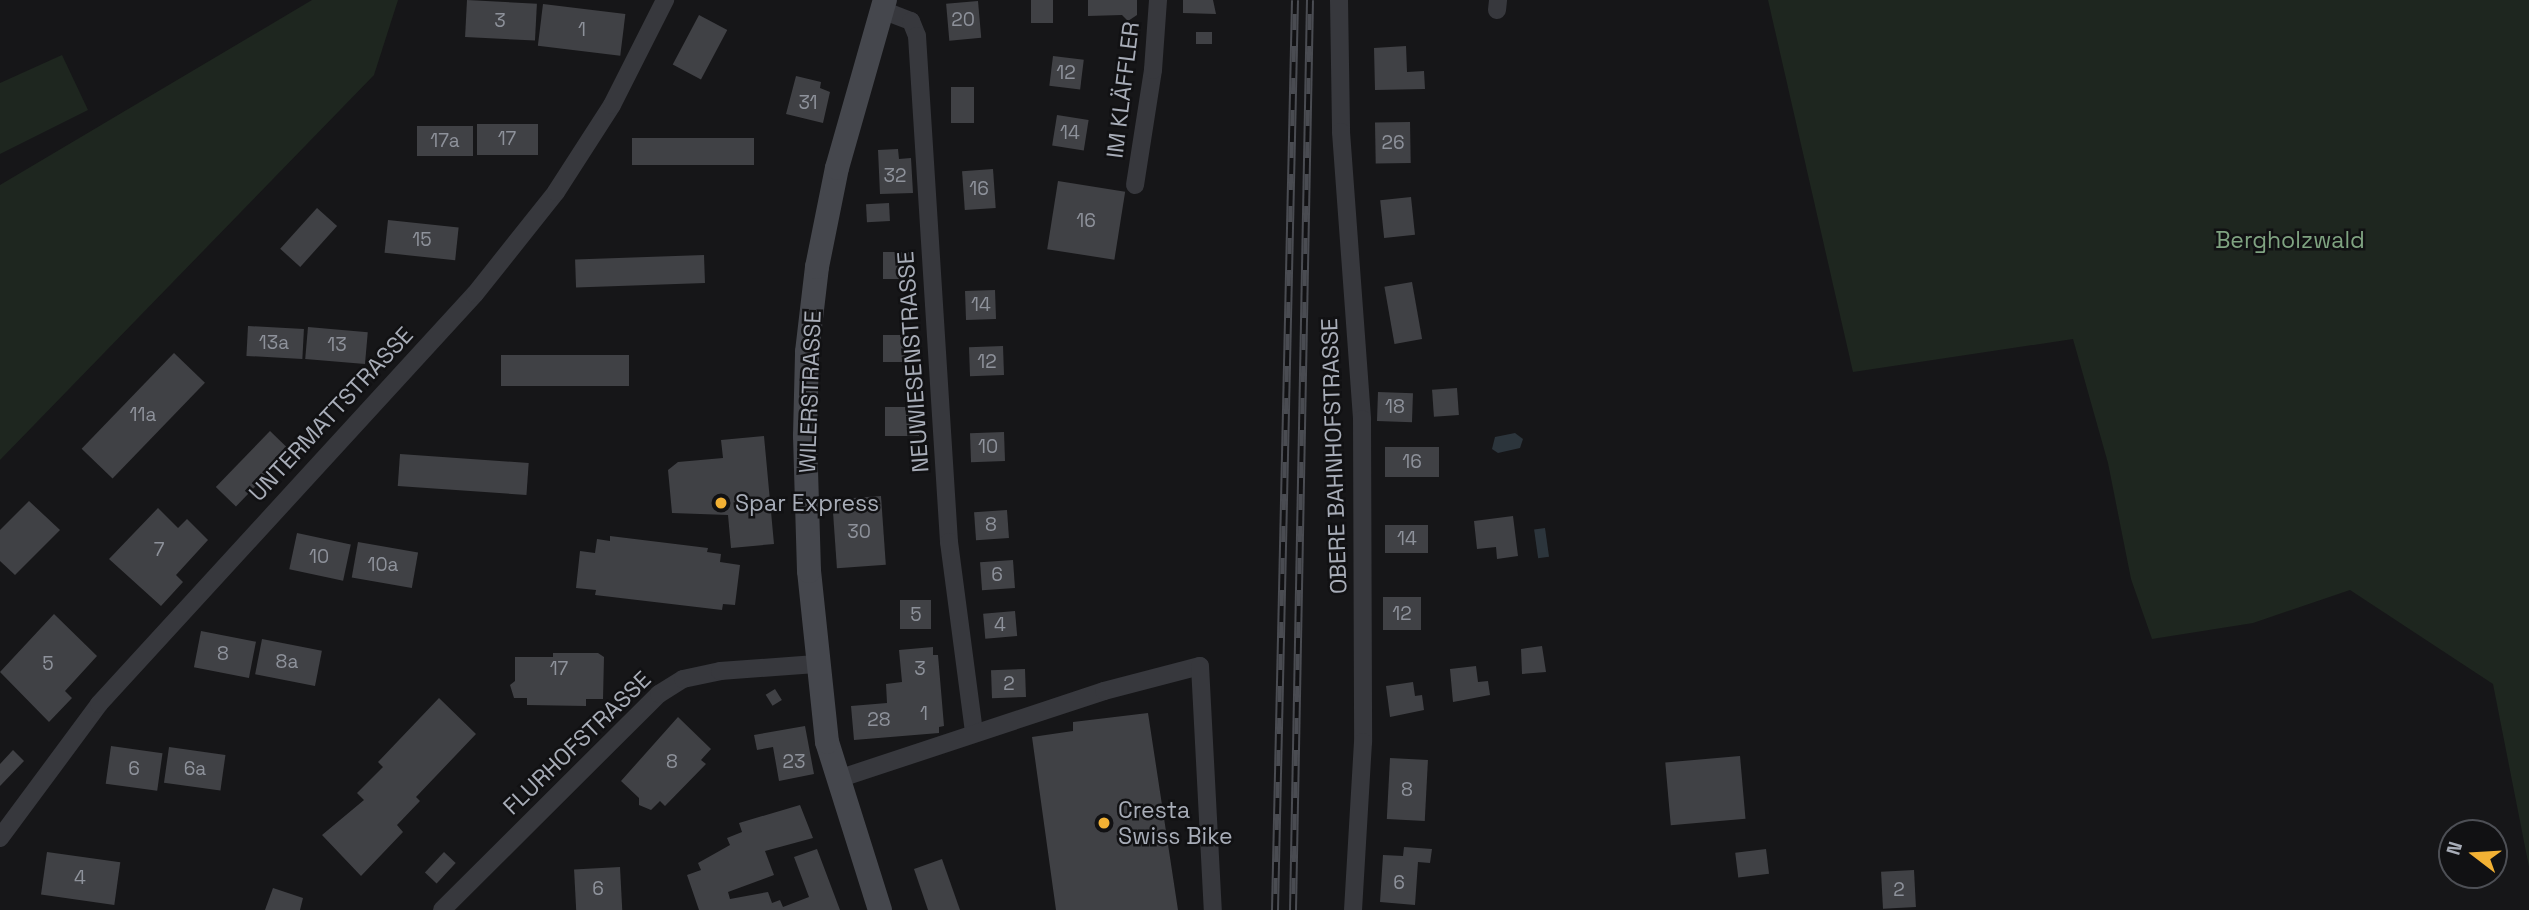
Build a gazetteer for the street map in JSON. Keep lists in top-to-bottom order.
{
  "streets": {
    "main road": ["WILERSTRASSE"],
    "street": [
      "IM KLÄFFLER",
      "NEUWIESENSTRASSE",
      "UNTERMATTSTRASSE",
      "OBERE BAHNHOFSTRASSE",
      "FLURHOFSTRASSE"
    ]
  },
  "crossings": [
    ["NEUWIESENSTRASSE", "WILERSTRASSE"],
    ["WILERSTRASSE", "FLURHOFSTRASSE"]
  ],
  "parks": ["Bergholzwald"],
  "places": ["Spar Express", "Cresta Swiss Bike"],
  "house_numbers": [
    "20",
    "3",
    "1",
    "12",
    "31",
    "14",
    "17",
    "17a",
    "26",
    "32",
    "16",
    "16",
    "15",
    "14",
    "13a",
    "13",
    "12",
    "18",
    "11a",
    "10",
    "16",
    "8",
    "30",
    "14",
    "7",
    "10",
    "10a",
    "6",
    "12",
    "5",
    "4",
    "8",
    "8a",
    "5",
    "17",
    "3",
    "2",
    "1",
    "28",
    "8",
    "23",
    "6",
    "6a",
    "8",
    "4",
    "6",
    "6",
    "2"
  ],
  "north": "left"
}
